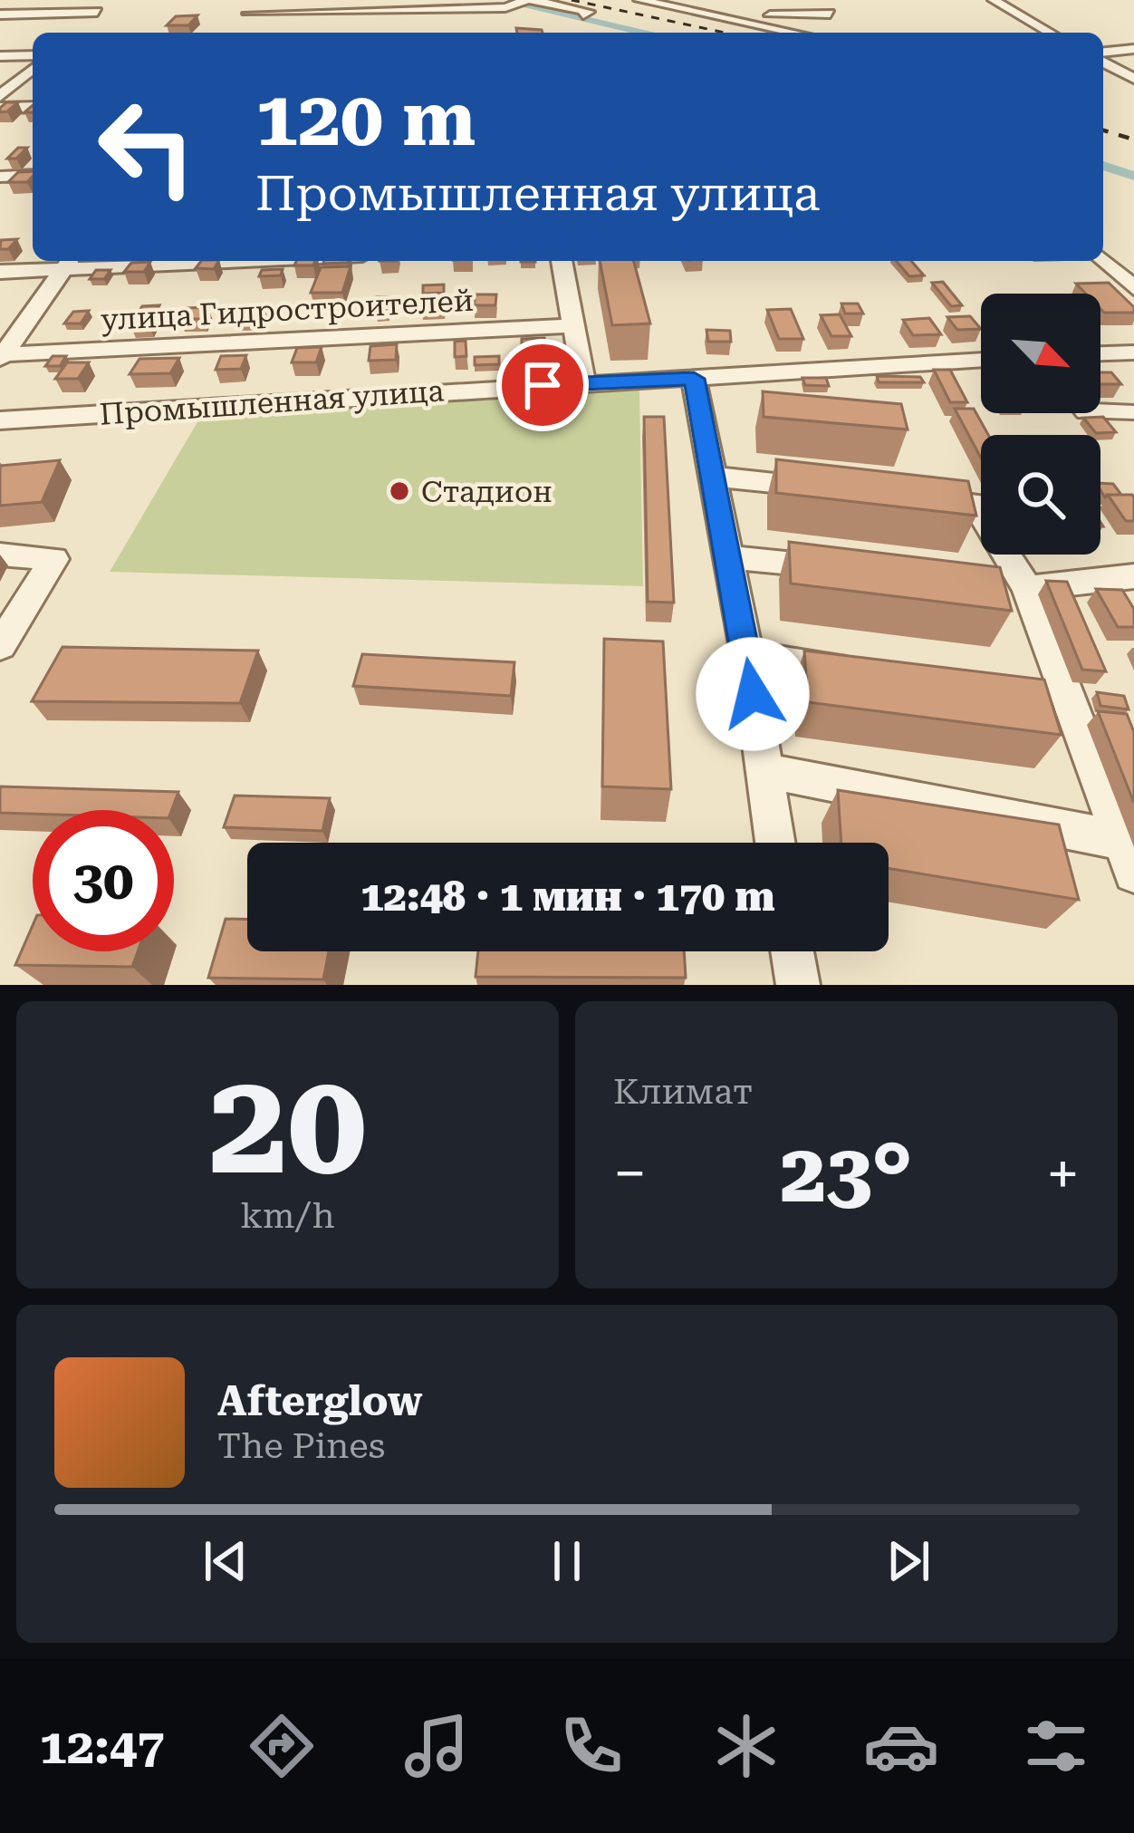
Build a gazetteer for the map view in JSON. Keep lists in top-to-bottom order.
{
  "streets": {
    "street": ["улица Гидростроителей", "Промышленная улица"]
  },
  "places": ["Стадион"],
  "north": "bottom right",
  "page": {
    "turn": ["120 m", "Промышленная улица"],
    "limit": "30",
    "trip": "12:48 · 1 мин · 170 m",
    "tile": [
      ["20", "km/h"],
      "Климат"
    ],
    "heat": ["−", "23°", "+"],
    "song": ["Afterglow", "The Pines"],
    "tabs": "12:47"
  }
}
